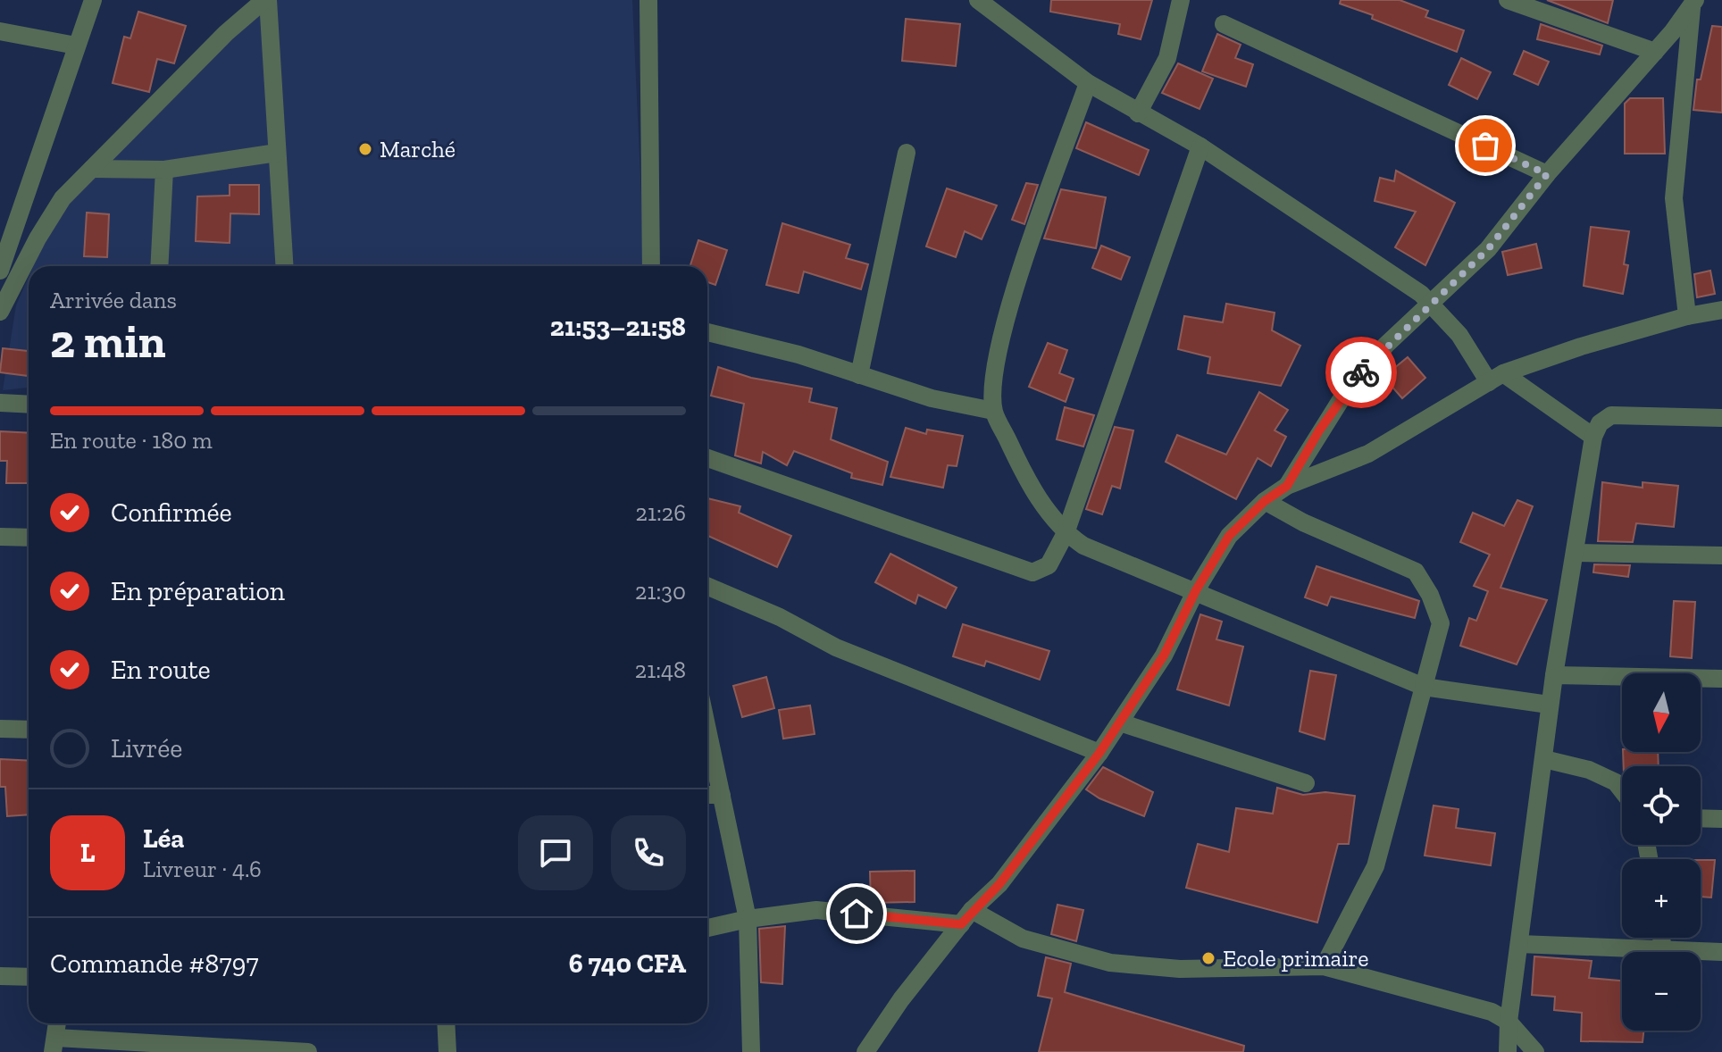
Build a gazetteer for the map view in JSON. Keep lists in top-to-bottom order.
{
  "places": ["Marché", "Ecole primaire"],
  "north": "bottom",
  "page": {
    "heading": ["2 min", "Arrivée dans", "21:53–21:58"],
    "panel": [
      "Léa",
      "Livreur · 4.6",
      "Commande #8797",
      "6 740 CFA"
    ],
    "bar": "En route · 180 m",
    "list": [
      ["Confirmée", "21:26"],
      ["En préparation", "21:30"],
      ["En route", "21:48"],
      "Livrée"
    ],
    "map_buttons": ["+", "−"],
    "round": "L"
  }
}
